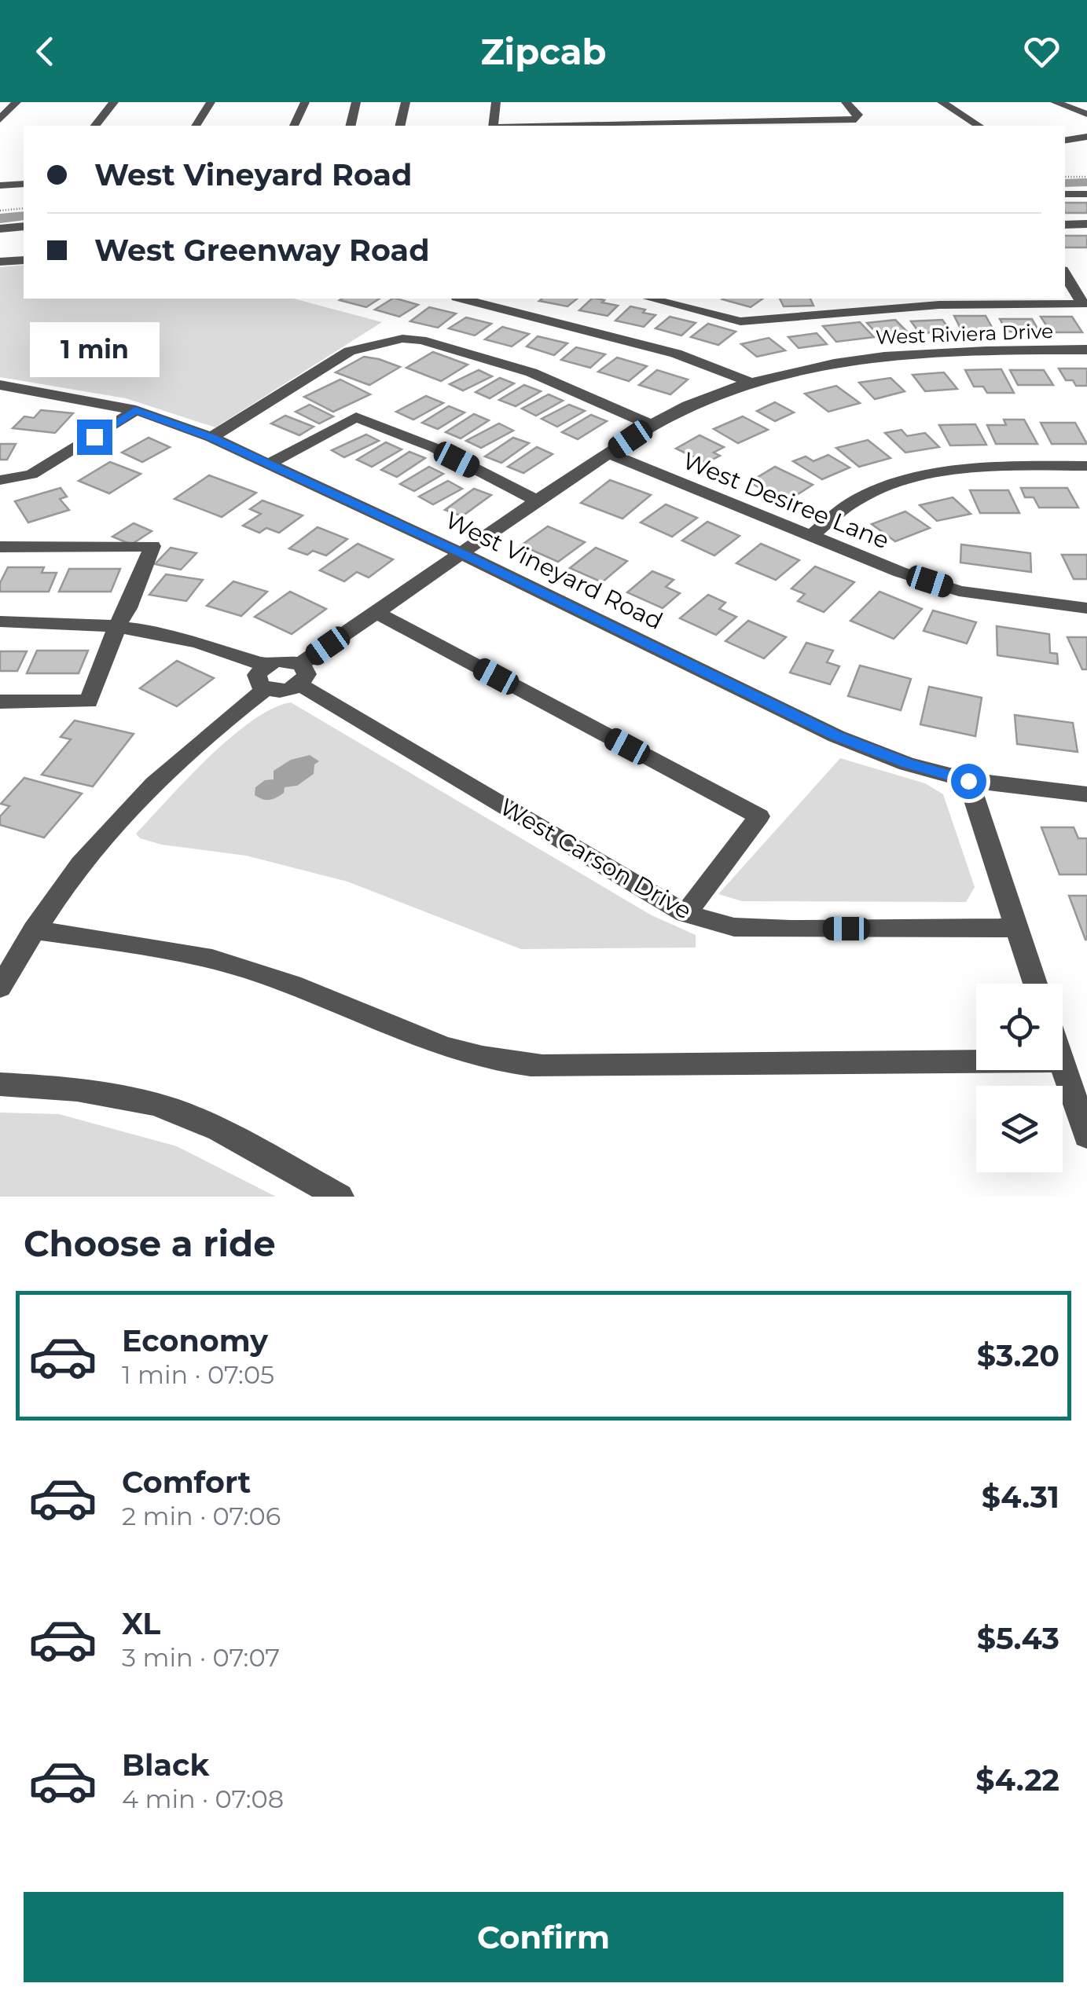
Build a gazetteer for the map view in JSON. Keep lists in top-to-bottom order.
{
  "streets": {
    "street": [
      "West Riviera Drive",
      "West Desiree Lane",
      "West Vineyard Road",
      "West Carson Drive"
    ]
  },
  "crossings": [
    ["West Riviera Drive", "West Desiree Lane"],
    ["West Riviera Drive", "West Vineyard Road"],
    ["West Riviera Drive", "West Carson Drive"]
  ],
  "page": {
    "header": "Zipcab",
    "banner": ["West Vineyard Road", "West Greenway Road"],
    "bubble": "1 min",
    "heading": "Choose a ride",
    "list": [
      {
        "name": "Economy",
        "note": "1 min · 07:05",
        "value": "$3.20"
      },
      {
        "name": "Comfort",
        "note": "2 min · 07:06",
        "value": "$4.31"
      },
      {
        "name": "XL",
        "note": "3 min · 07:07",
        "value": "$5.43"
      },
      {
        "name": "Black",
        "note": "4 min · 07:08",
        "value": "$4.22"
      }
    ],
    "buttons": "Confirm"
  }
}
